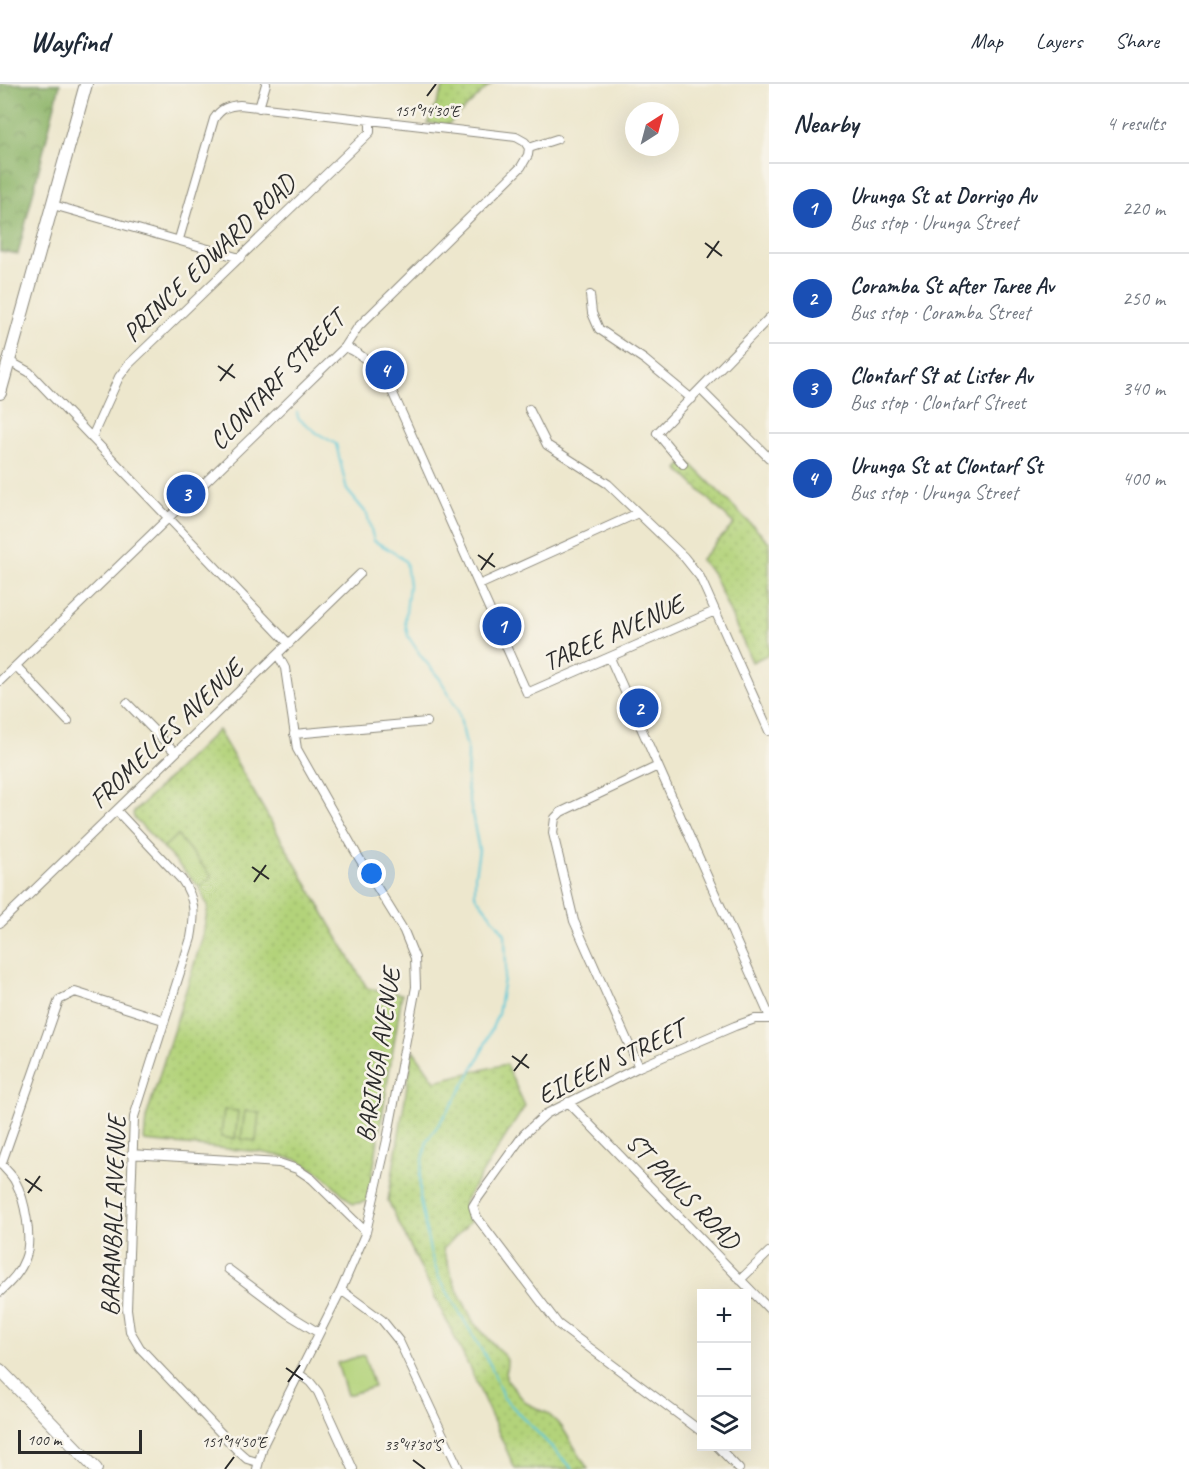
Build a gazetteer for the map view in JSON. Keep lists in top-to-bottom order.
{
  "streets": {
    "street": [
      "PRINCE EDWARD ROAD",
      "CLONTARF STREET",
      "TAREE AVENUE",
      "FROMELLES AVENUE",
      "BARINGA AVENUE",
      "EILEEN STREET",
      "ST PAULS ROAD",
      "BARANBALI AVENUE"
    ]
  },
  "crossings": [
    ["FROMELLES AVENUE", "BARINGA AVENUE"],
    ["FROMELLES AVENUE", "BARANBALI AVENUE"],
    ["BARINGA AVENUE", "BARANBALI AVENUE"],
    ["EILEEN STREET", "ST PAULS ROAD"]
  ],
  "scale_bar": "100 m",
  "north": "top right",
  "page": {
    "header": "Wayfind",
    "nav": ["Map", "Layers", "Share"],
    "heading": ["Nearby", "4 results"],
    "list": [
      {
        "mark": "1",
        "name": "Urunga St at Dorrigo Av",
        "note": "Bus stop · Urunga Street",
        "value": "220 m"
      },
      {
        "mark": "2",
        "name": "Coramba St after Taree Av",
        "note": "Bus stop · Coramba Street",
        "value": "250 m"
      },
      {
        "mark": "3",
        "name": "Clontarf St at Lister Av",
        "note": "Bus stop · Clontarf Street",
        "value": "340 m"
      },
      {
        "mark": "4",
        "name": "Urunga St at Clontarf St",
        "note": "Bus stop · Urunga Street",
        "value": "400 m"
      }
    ],
    "pins": [
      "4",
      "3",
      "1",
      "2"
    ],
    "map_buttons": ["+", "−"],
    "scale": "100 m"
  },
  "coordinates": ["151°14'30\"E", "151°14'50\"E", "33°47'30\"S"]
}
